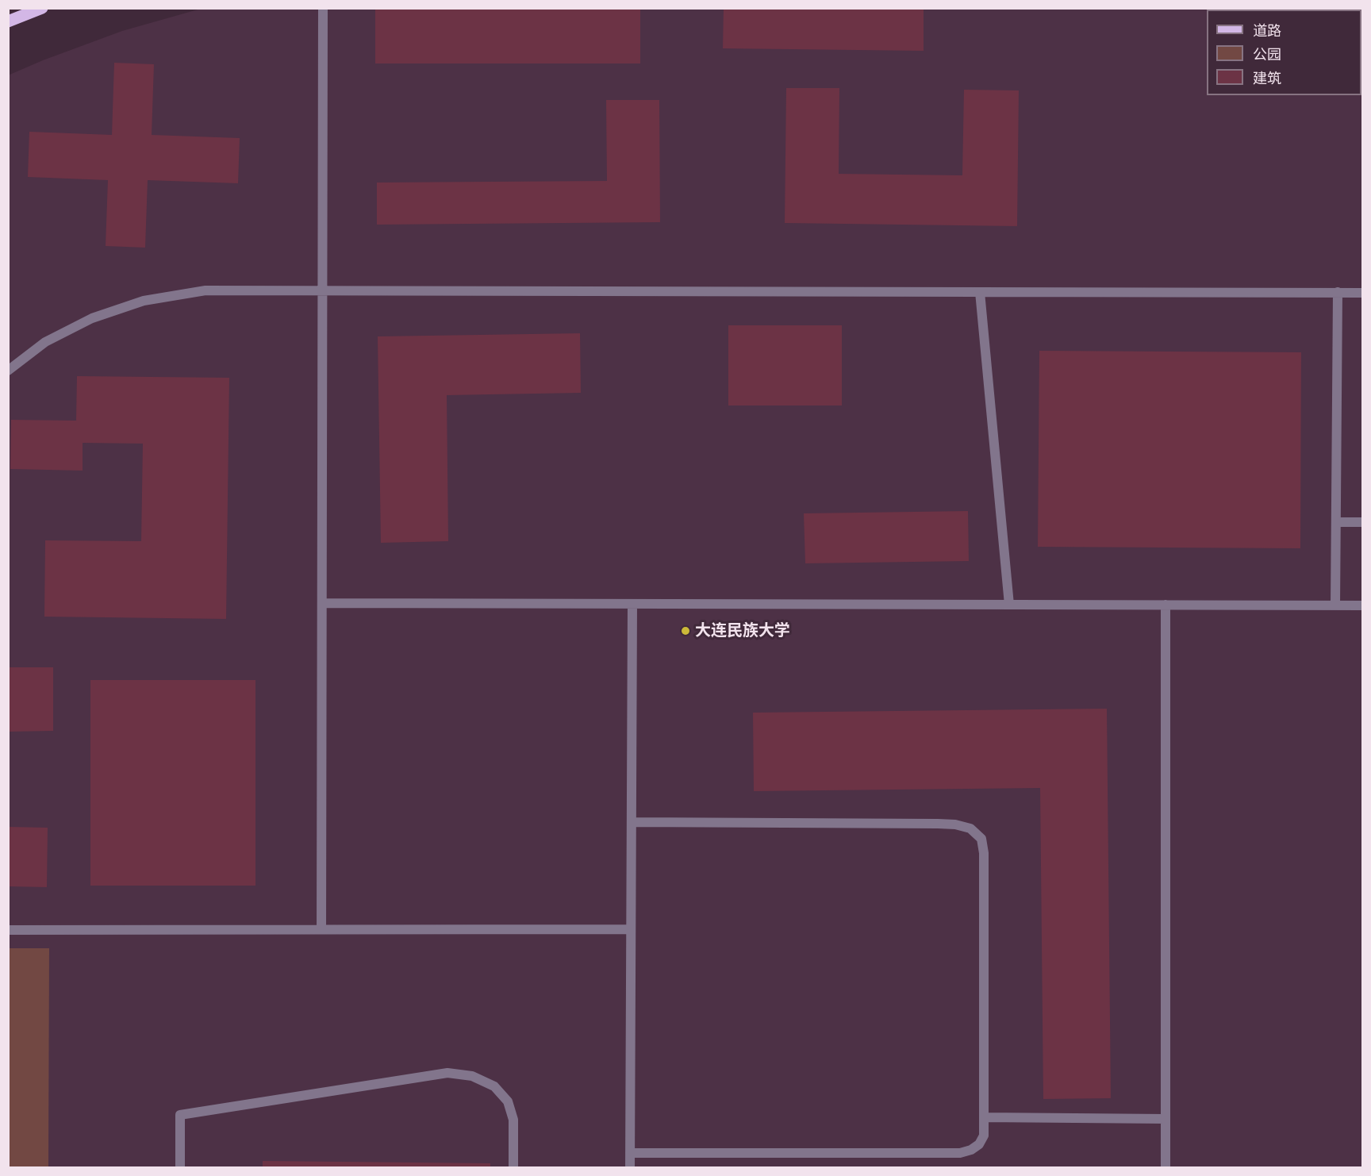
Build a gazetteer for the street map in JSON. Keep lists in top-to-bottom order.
{
  "places": ["大连民族大学"],
  "legend": ["道路", "公园", "建筑"]
}
